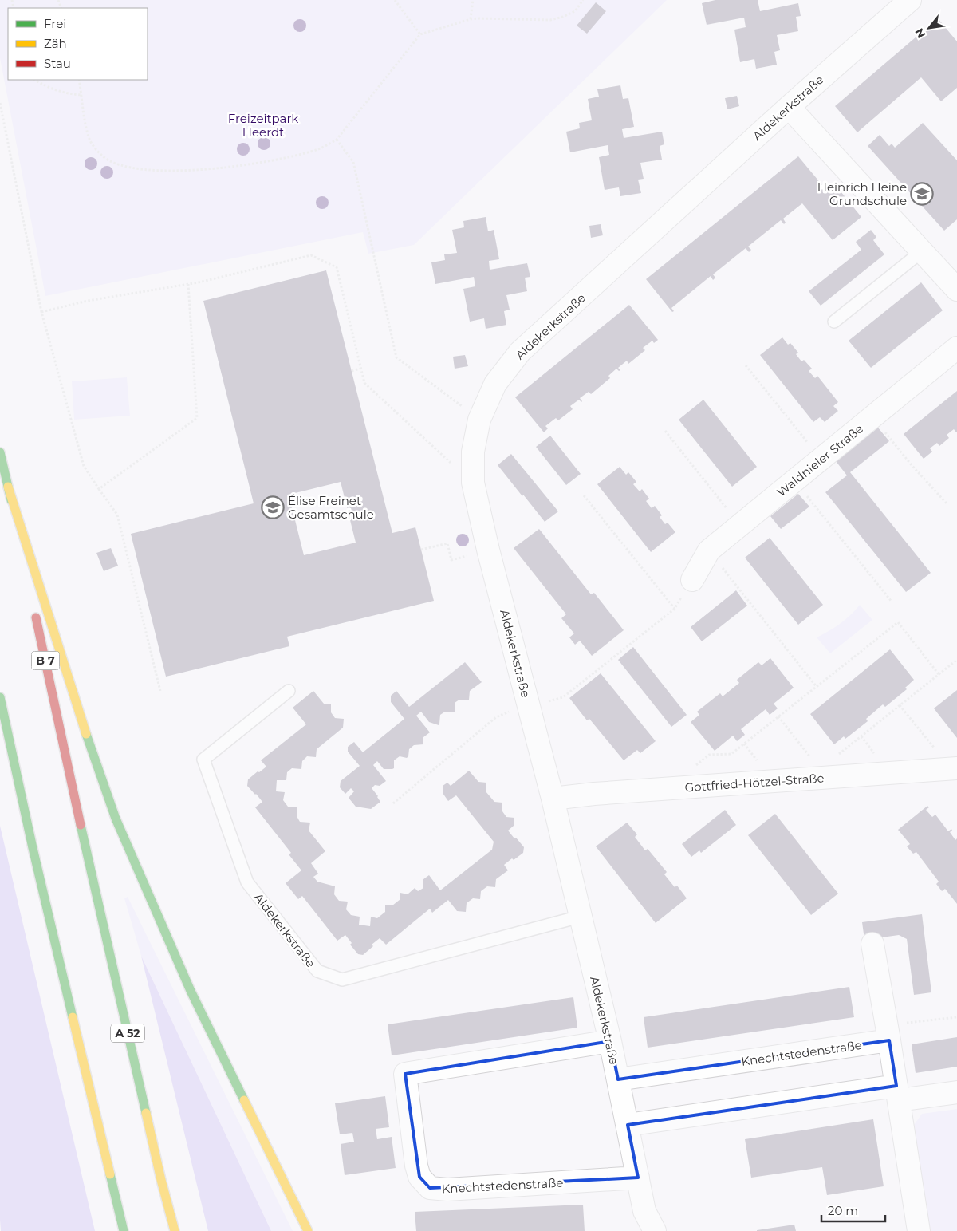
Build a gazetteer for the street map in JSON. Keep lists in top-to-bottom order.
{
  "streets": {
    "highway": ["B 7", "A 52"],
    "street": [
      "Aldekerkstraße",
      "Waldnieler Straße",
      "Gottfried-Hötzel-Straße",
      "Knechtstedenstraße"
    ]
  },
  "crossings": [
    ["Aldekerkstraße", "Gottfried-Hötzel-Straße"],
    ["Aldekerkstraße", "Knechtstedenstraße"],
    ["B 7", "A 52"]
  ],
  "parks": ["Freizeitpark Heerdt"],
  "places": {
    "school or university": ["Heinrich Heine Grundschule", "Élise Freinet Gesamtschule"]
  },
  "legend": ["Frei", "Zäh", "Stau"],
  "scale_bar": "20 m",
  "north": "bottom left"
}
